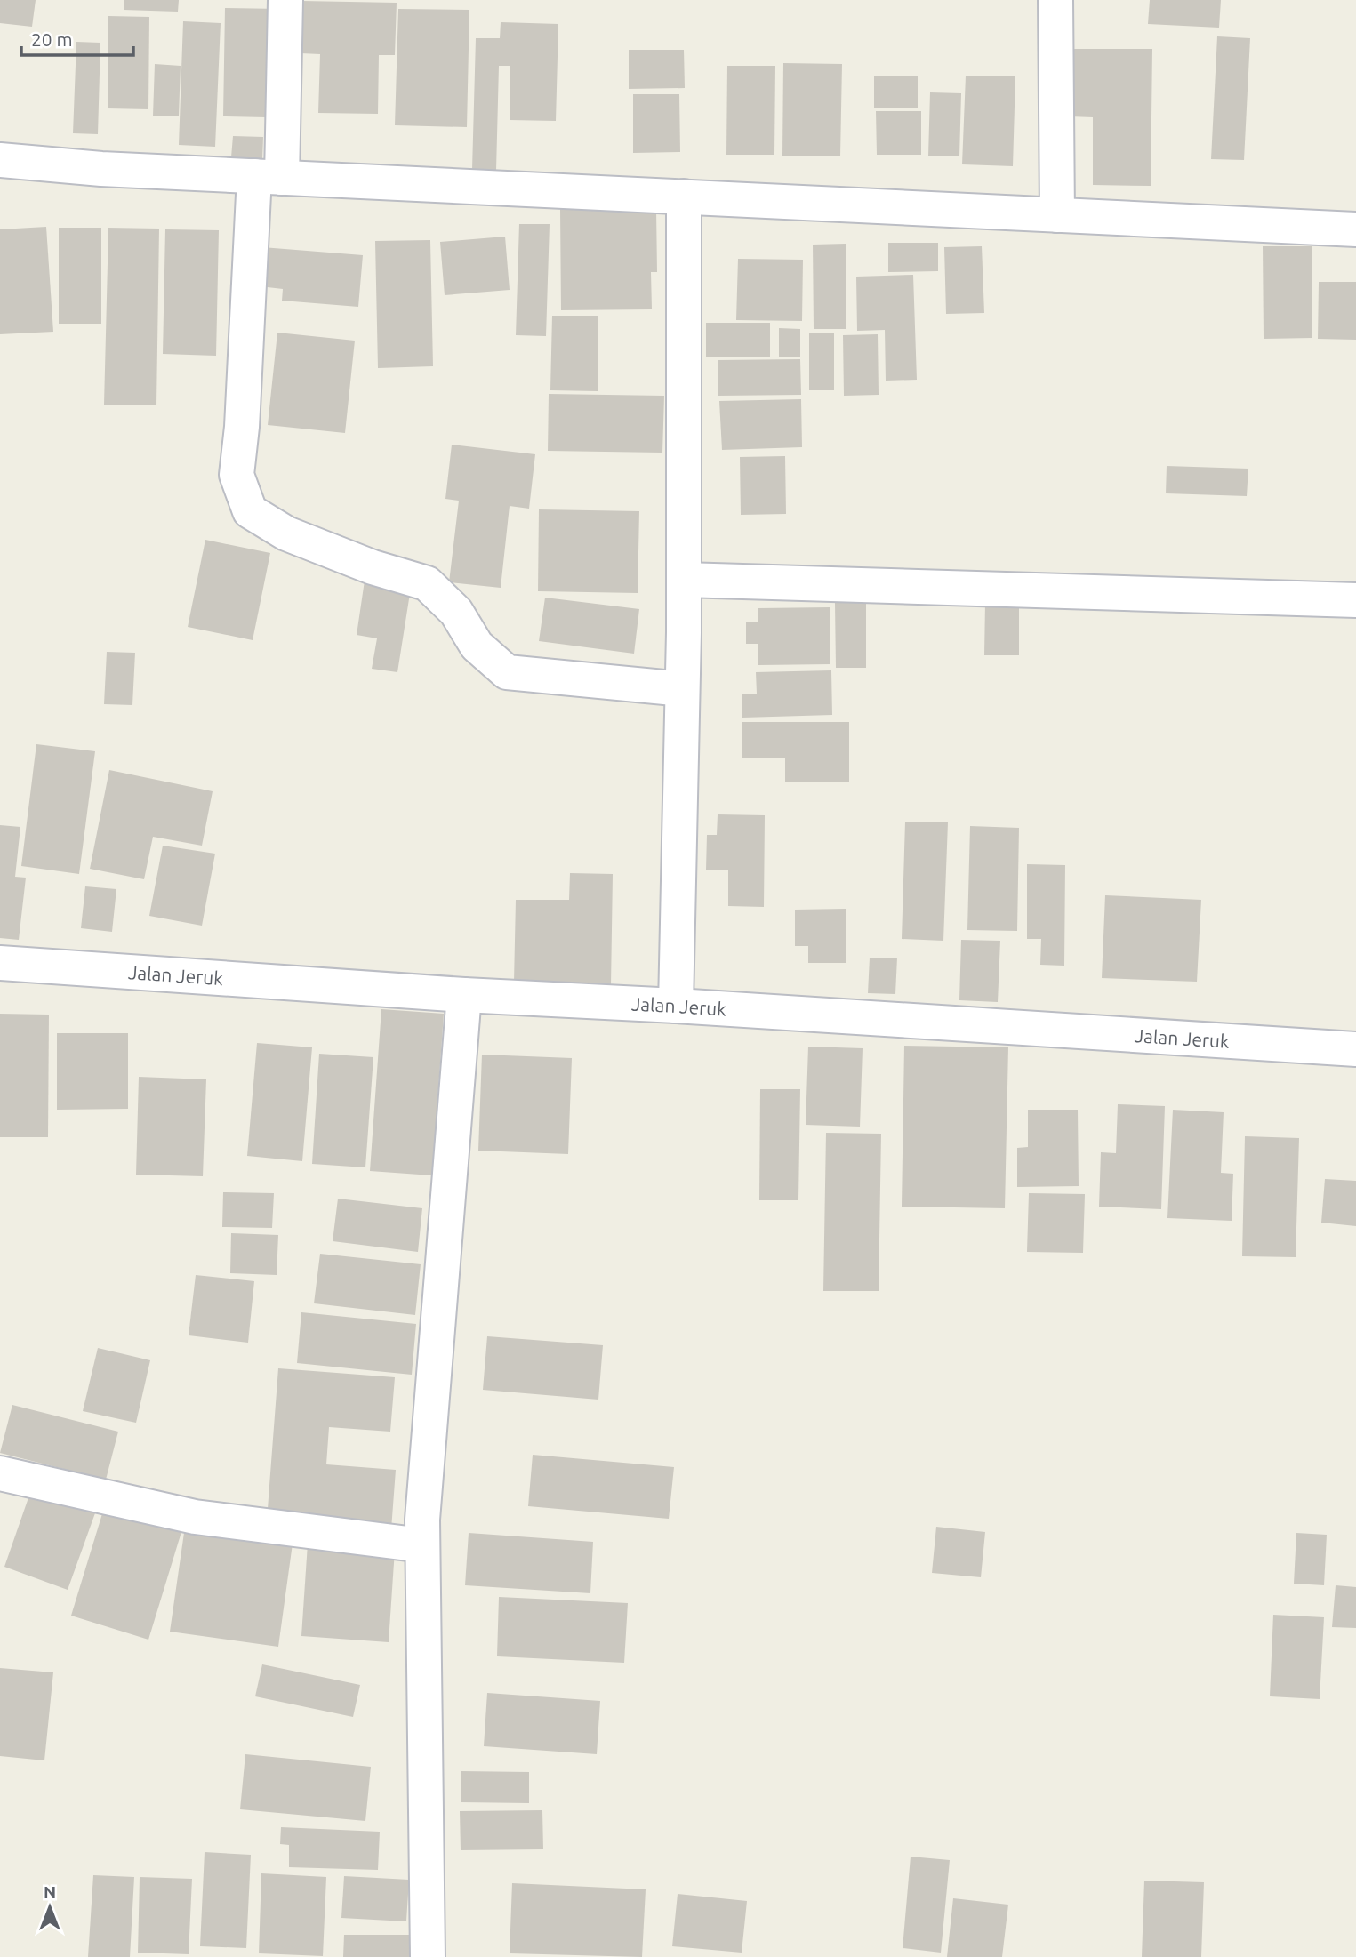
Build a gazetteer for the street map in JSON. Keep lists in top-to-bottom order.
{
  "streets": {
    "street": ["Jalan Jeruk"]
  },
  "scale_bar": "20 m",
  "north": "top"
}
